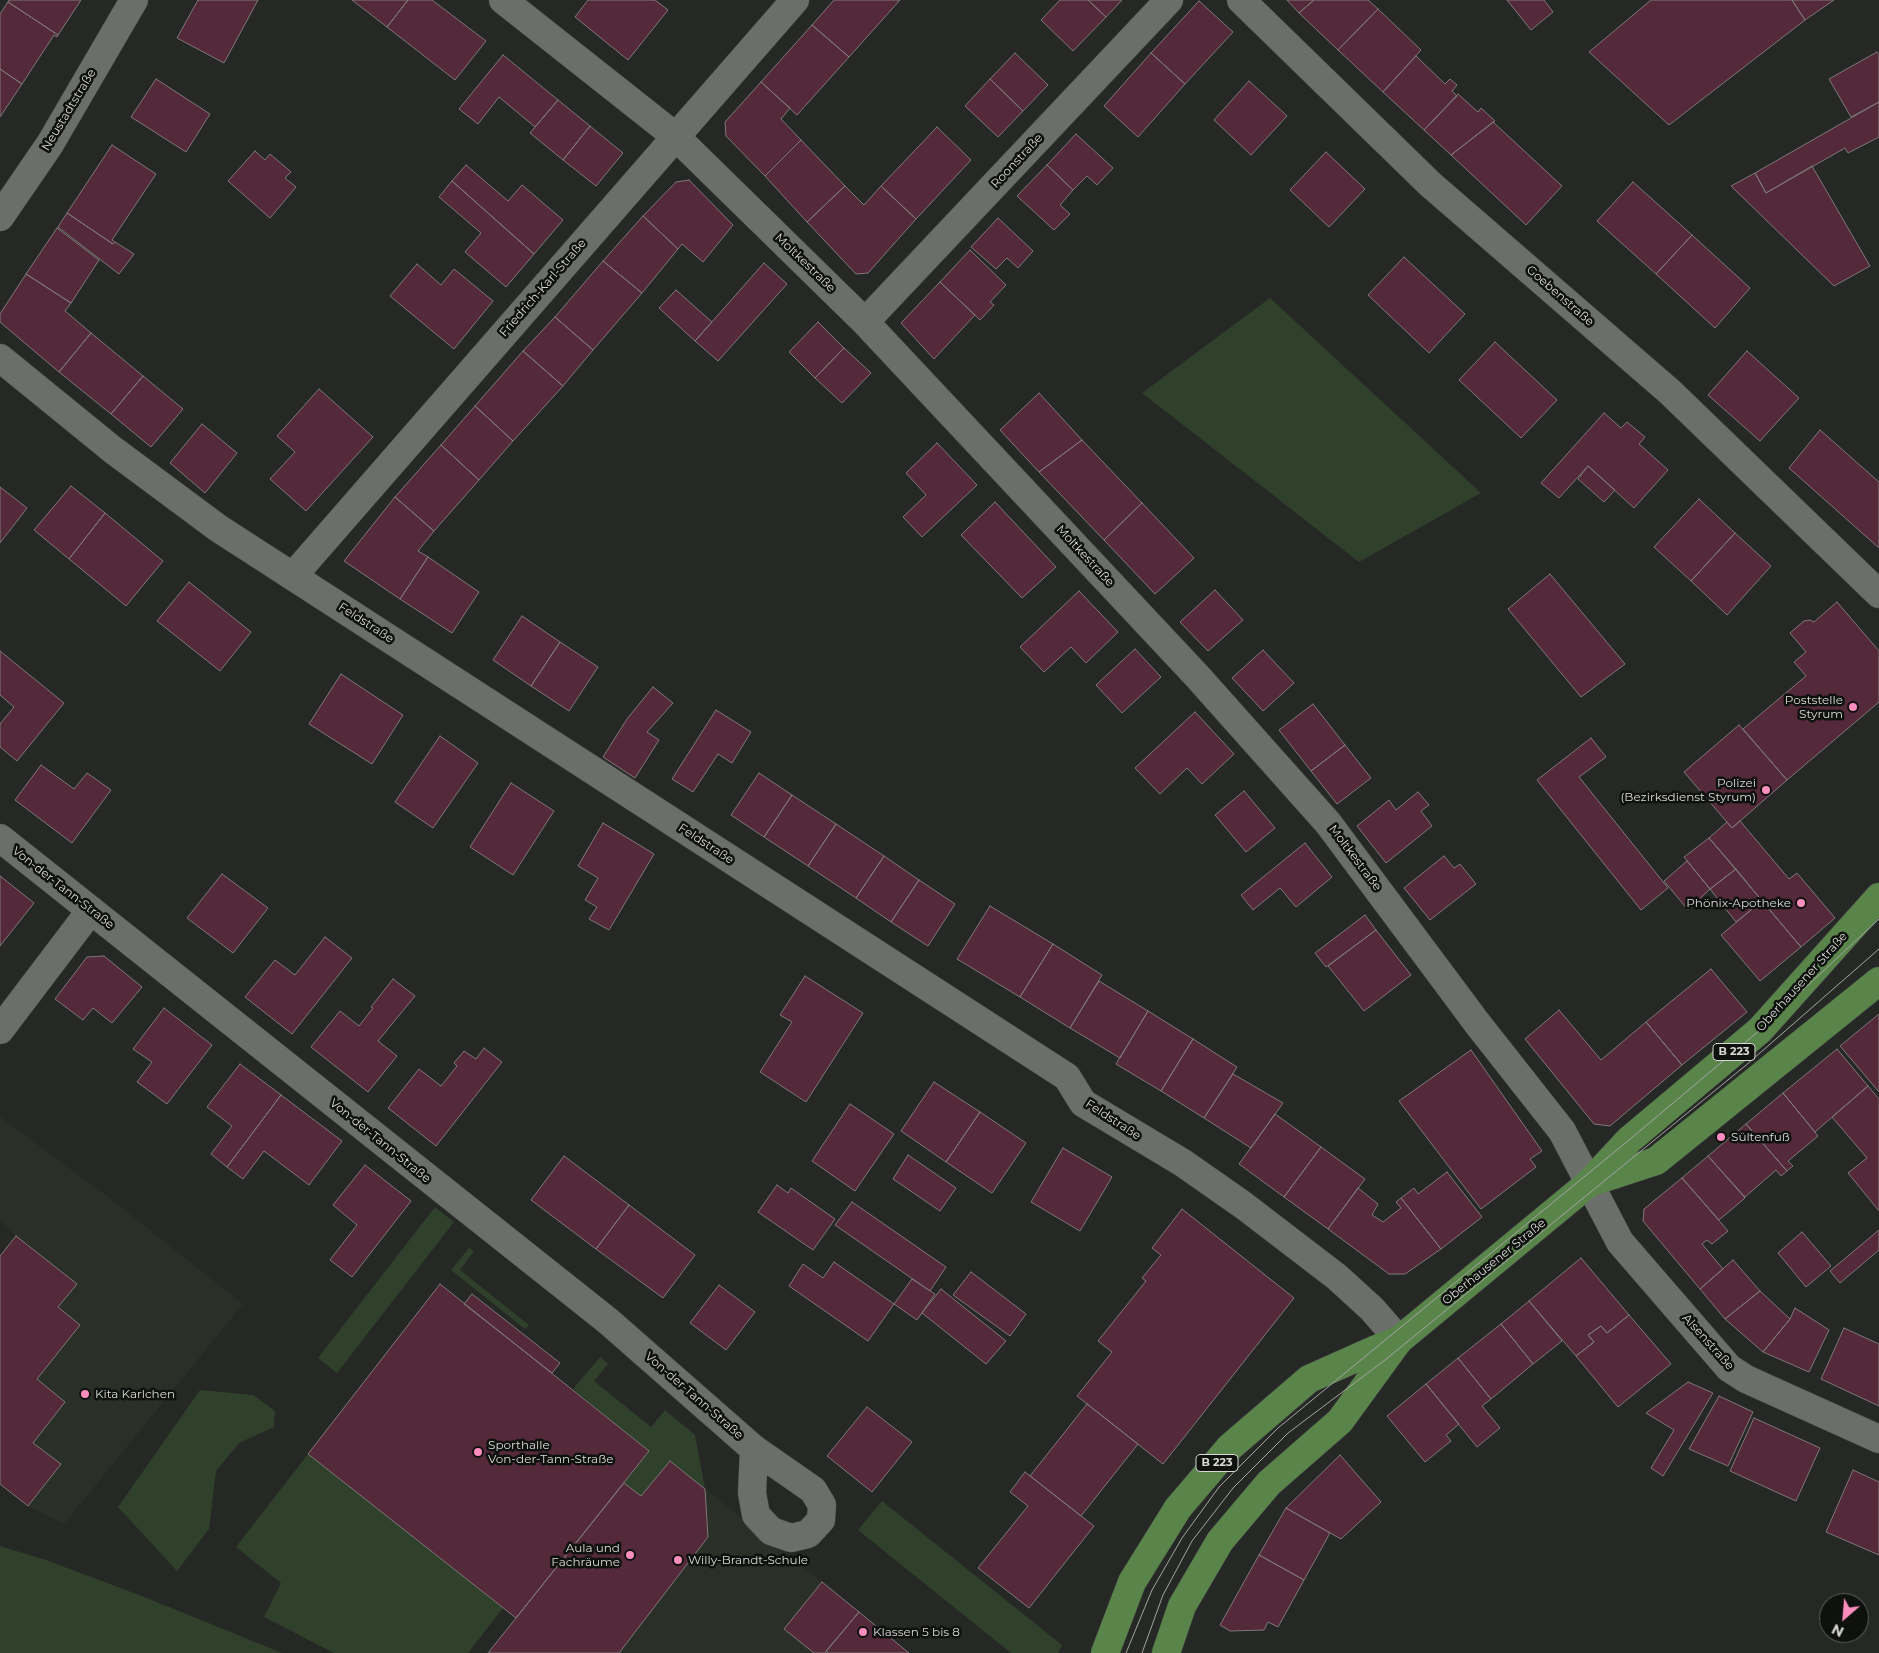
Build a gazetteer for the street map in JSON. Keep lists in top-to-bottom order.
{
  "streets": {
    "main road": ["Oberhausener Straße", "B 223"],
    "street": [
      "Neustadtstraße",
      "Roonstraße",
      "Moltkestraße",
      "Friedrich-Karl-Straße",
      "Goebenstraße",
      "Feldstraße",
      "Von-der-Tann-Straße",
      "Alsenstraße"
    ]
  },
  "crossings": [
    ["Roonstraße", "Moltkestraße"],
    ["Moltkestraße", "Friedrich-Karl-Straße"],
    ["Moltkestraße", "Oberhausener Straße"],
    ["Moltkestraße", "Alsenstraße"],
    ["Friedrich-Karl-Straße", "Feldstraße"],
    ["Feldstraße", "Oberhausener Straße"],
    ["Oberhausener Straße", "Alsenstraße"]
  ],
  "places": [
    "Poststelle Styrum",
    "Polizei (Bezirksdienst Styrum)",
    "Phönix-Apotheke",
    "Sültenfuß",
    "Kita Karlchen",
    "Sporthalle Von-der-Tann-Straße",
    "Aula und Fachräume",
    "Willy-Brandt-Schule",
    "Klassen 5 bis 8"
  ],
  "north": "bottom left"
}
